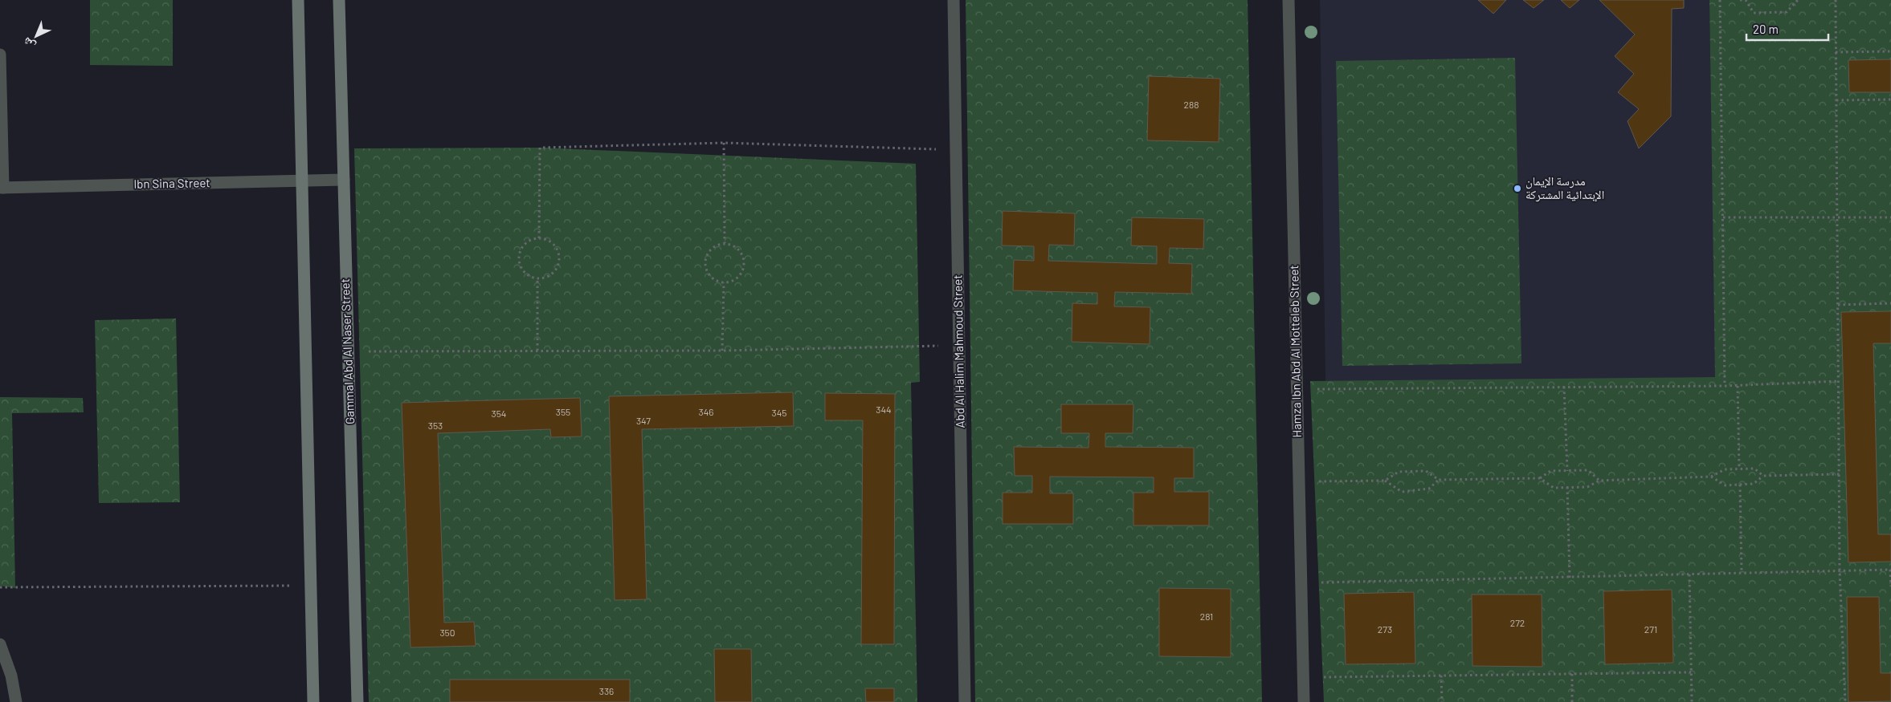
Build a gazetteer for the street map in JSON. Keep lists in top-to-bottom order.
{
  "streets": {
    "main road": ["Gammal Abd Al Naser Street"],
    "street": ["Ibn Sina Street", "Abd Al Halim Mahmoud Street", "Hamza Ibn Abd Al Motteleb Street"]
  },
  "crossings": [
    ["Ibn Sina Street", "Gammal Abd Al Naser Street"]
  ],
  "places": ["مدرسة الإيمان الإبتدائية المشتركة"],
  "house_numbers": [
    "288",
    "344",
    "355",
    "346",
    "345",
    "354",
    "347",
    "353",
    "281",
    "272",
    "273",
    "271",
    "350",
    "336"
  ],
  "scale_bar": "20 m",
  "north": "bottom left"
}
